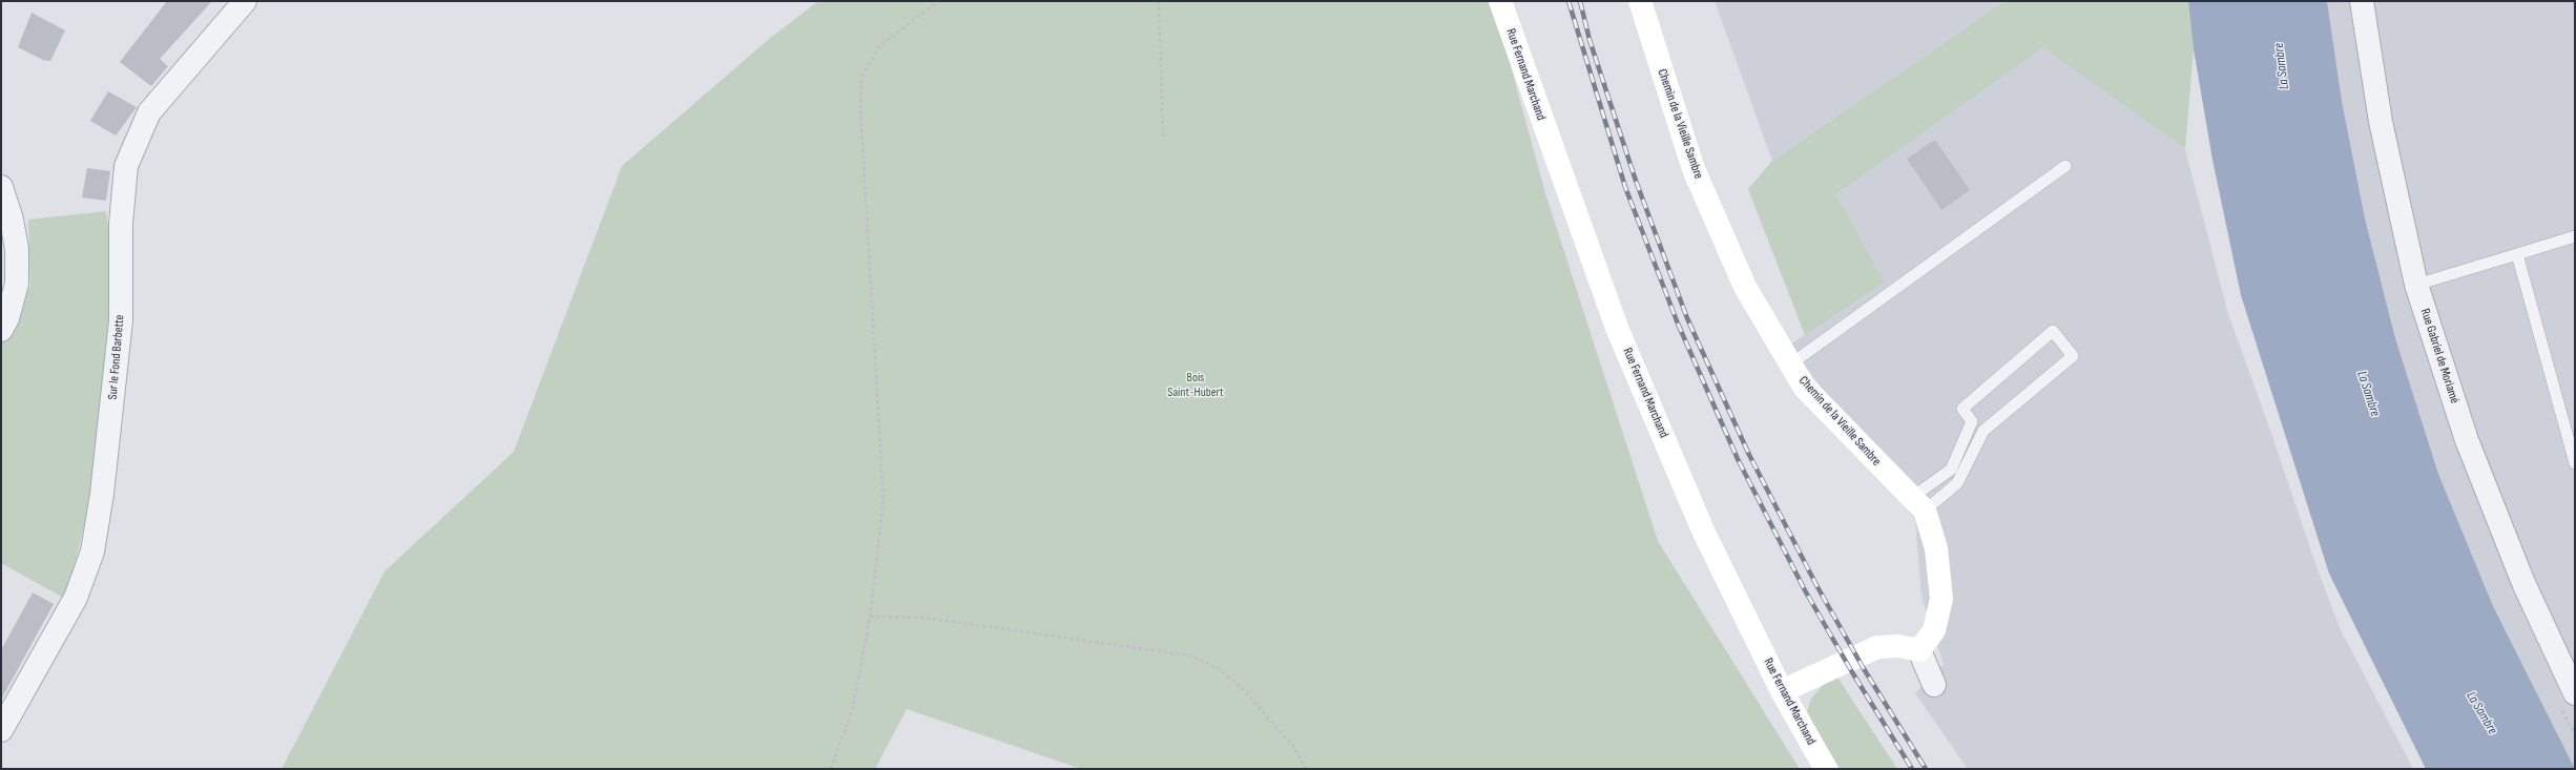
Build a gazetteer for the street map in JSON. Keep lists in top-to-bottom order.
{
  "streets": {
    "street": [
      "Rue Fernand Marchand",
      "Chemin de la Vieille Sambre",
      "Rue Gabriel de Moriamé",
      "Sur le Fond Barbette"
    ]
  },
  "water": ["La Sambre"],
  "parks": ["Bois Saint-Hubert"]
}
